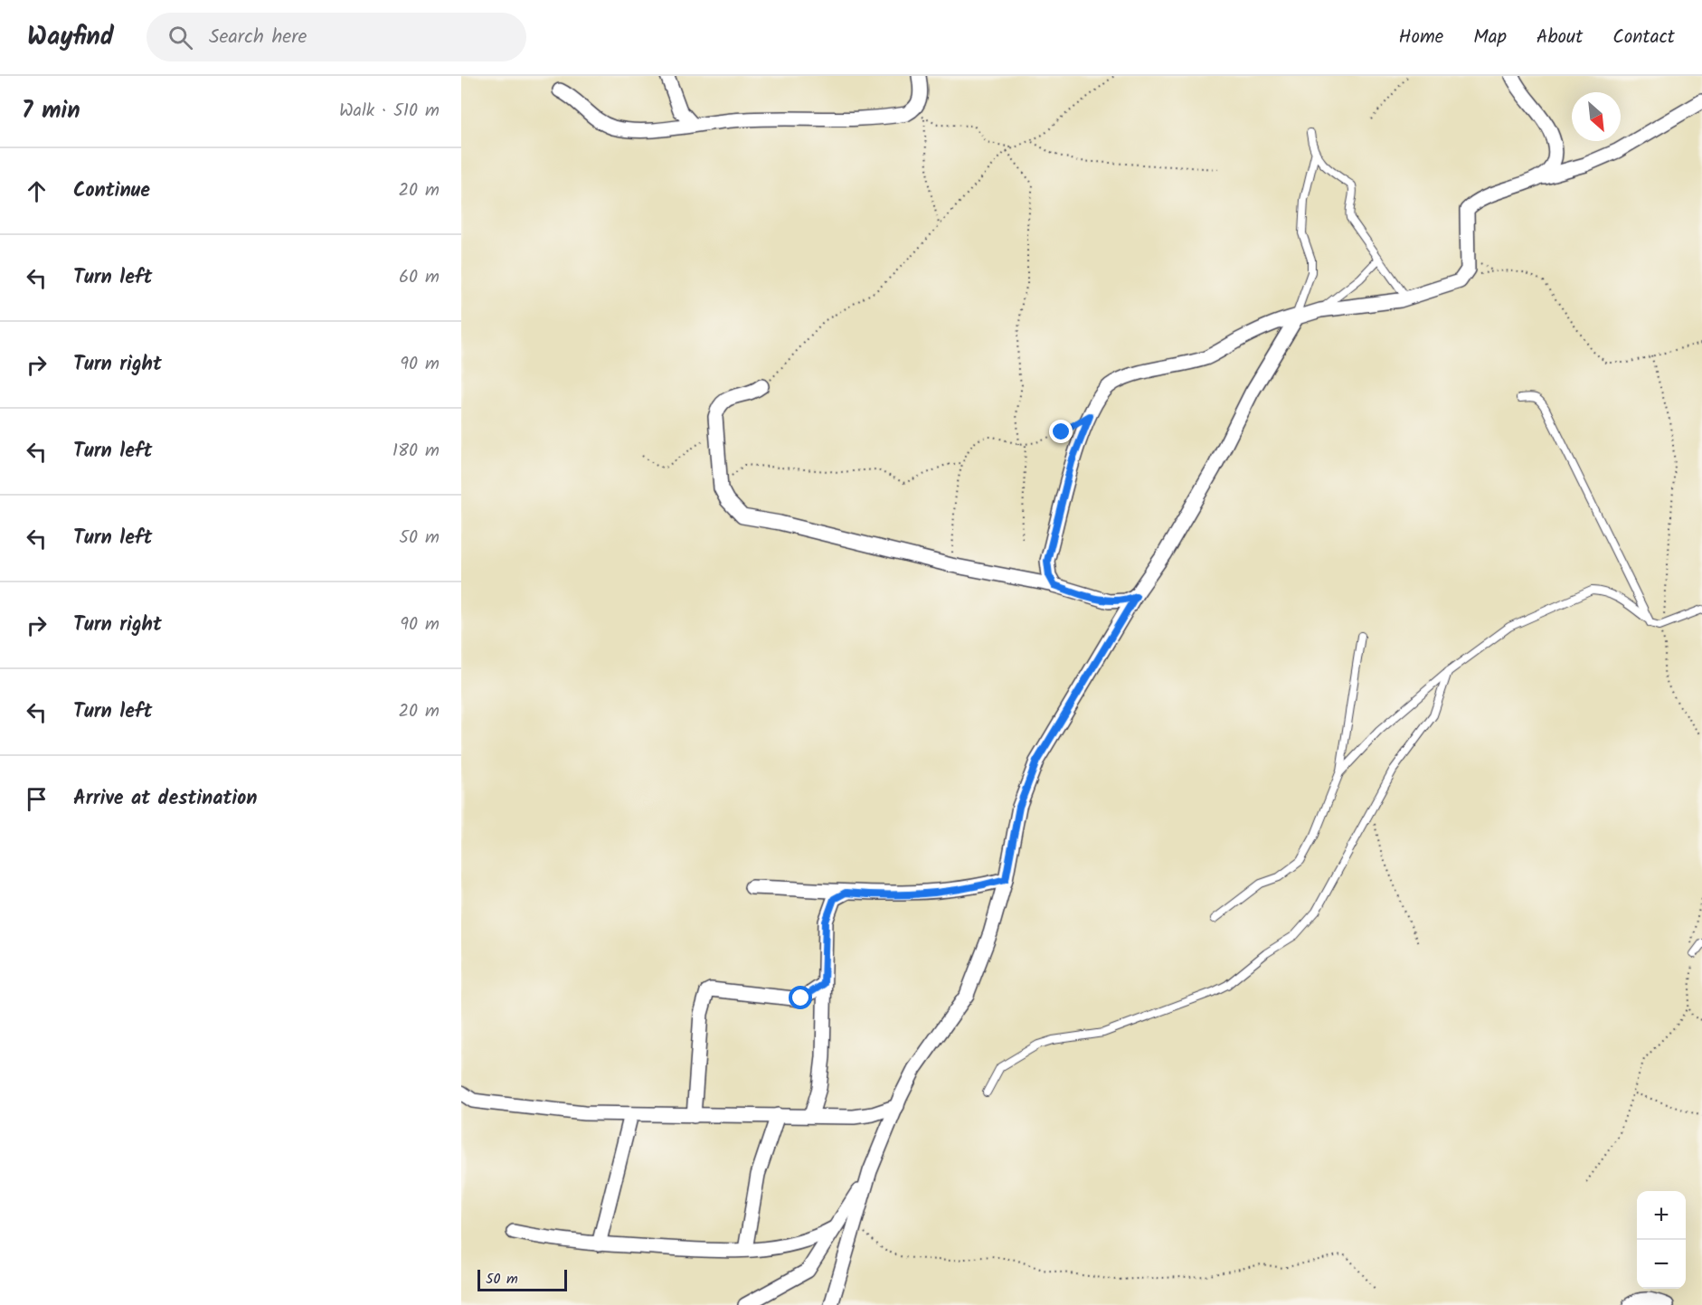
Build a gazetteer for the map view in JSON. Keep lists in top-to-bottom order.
{
  "scale_bar": "50 m",
  "north": "bottom right",
  "page": {
    "header": "Wayfind",
    "search": "Search here",
    "nav": [
      "Home",
      "Map",
      "About",
      "Contact"
    ],
    "heading": ["7 min", "Walk · 510 m"],
    "list": [
      ["Continue", "20 m"],
      ["Turn left", "60 m"],
      ["Turn right", "90 m"],
      ["Turn left", "180 m"],
      ["Turn left", "50 m"],
      ["Turn right", "90 m"],
      ["Turn left", "20 m"],
      "Arrive at destination"
    ],
    "map_buttons": ["+", "−"],
    "scale": "50 m"
  }
}
